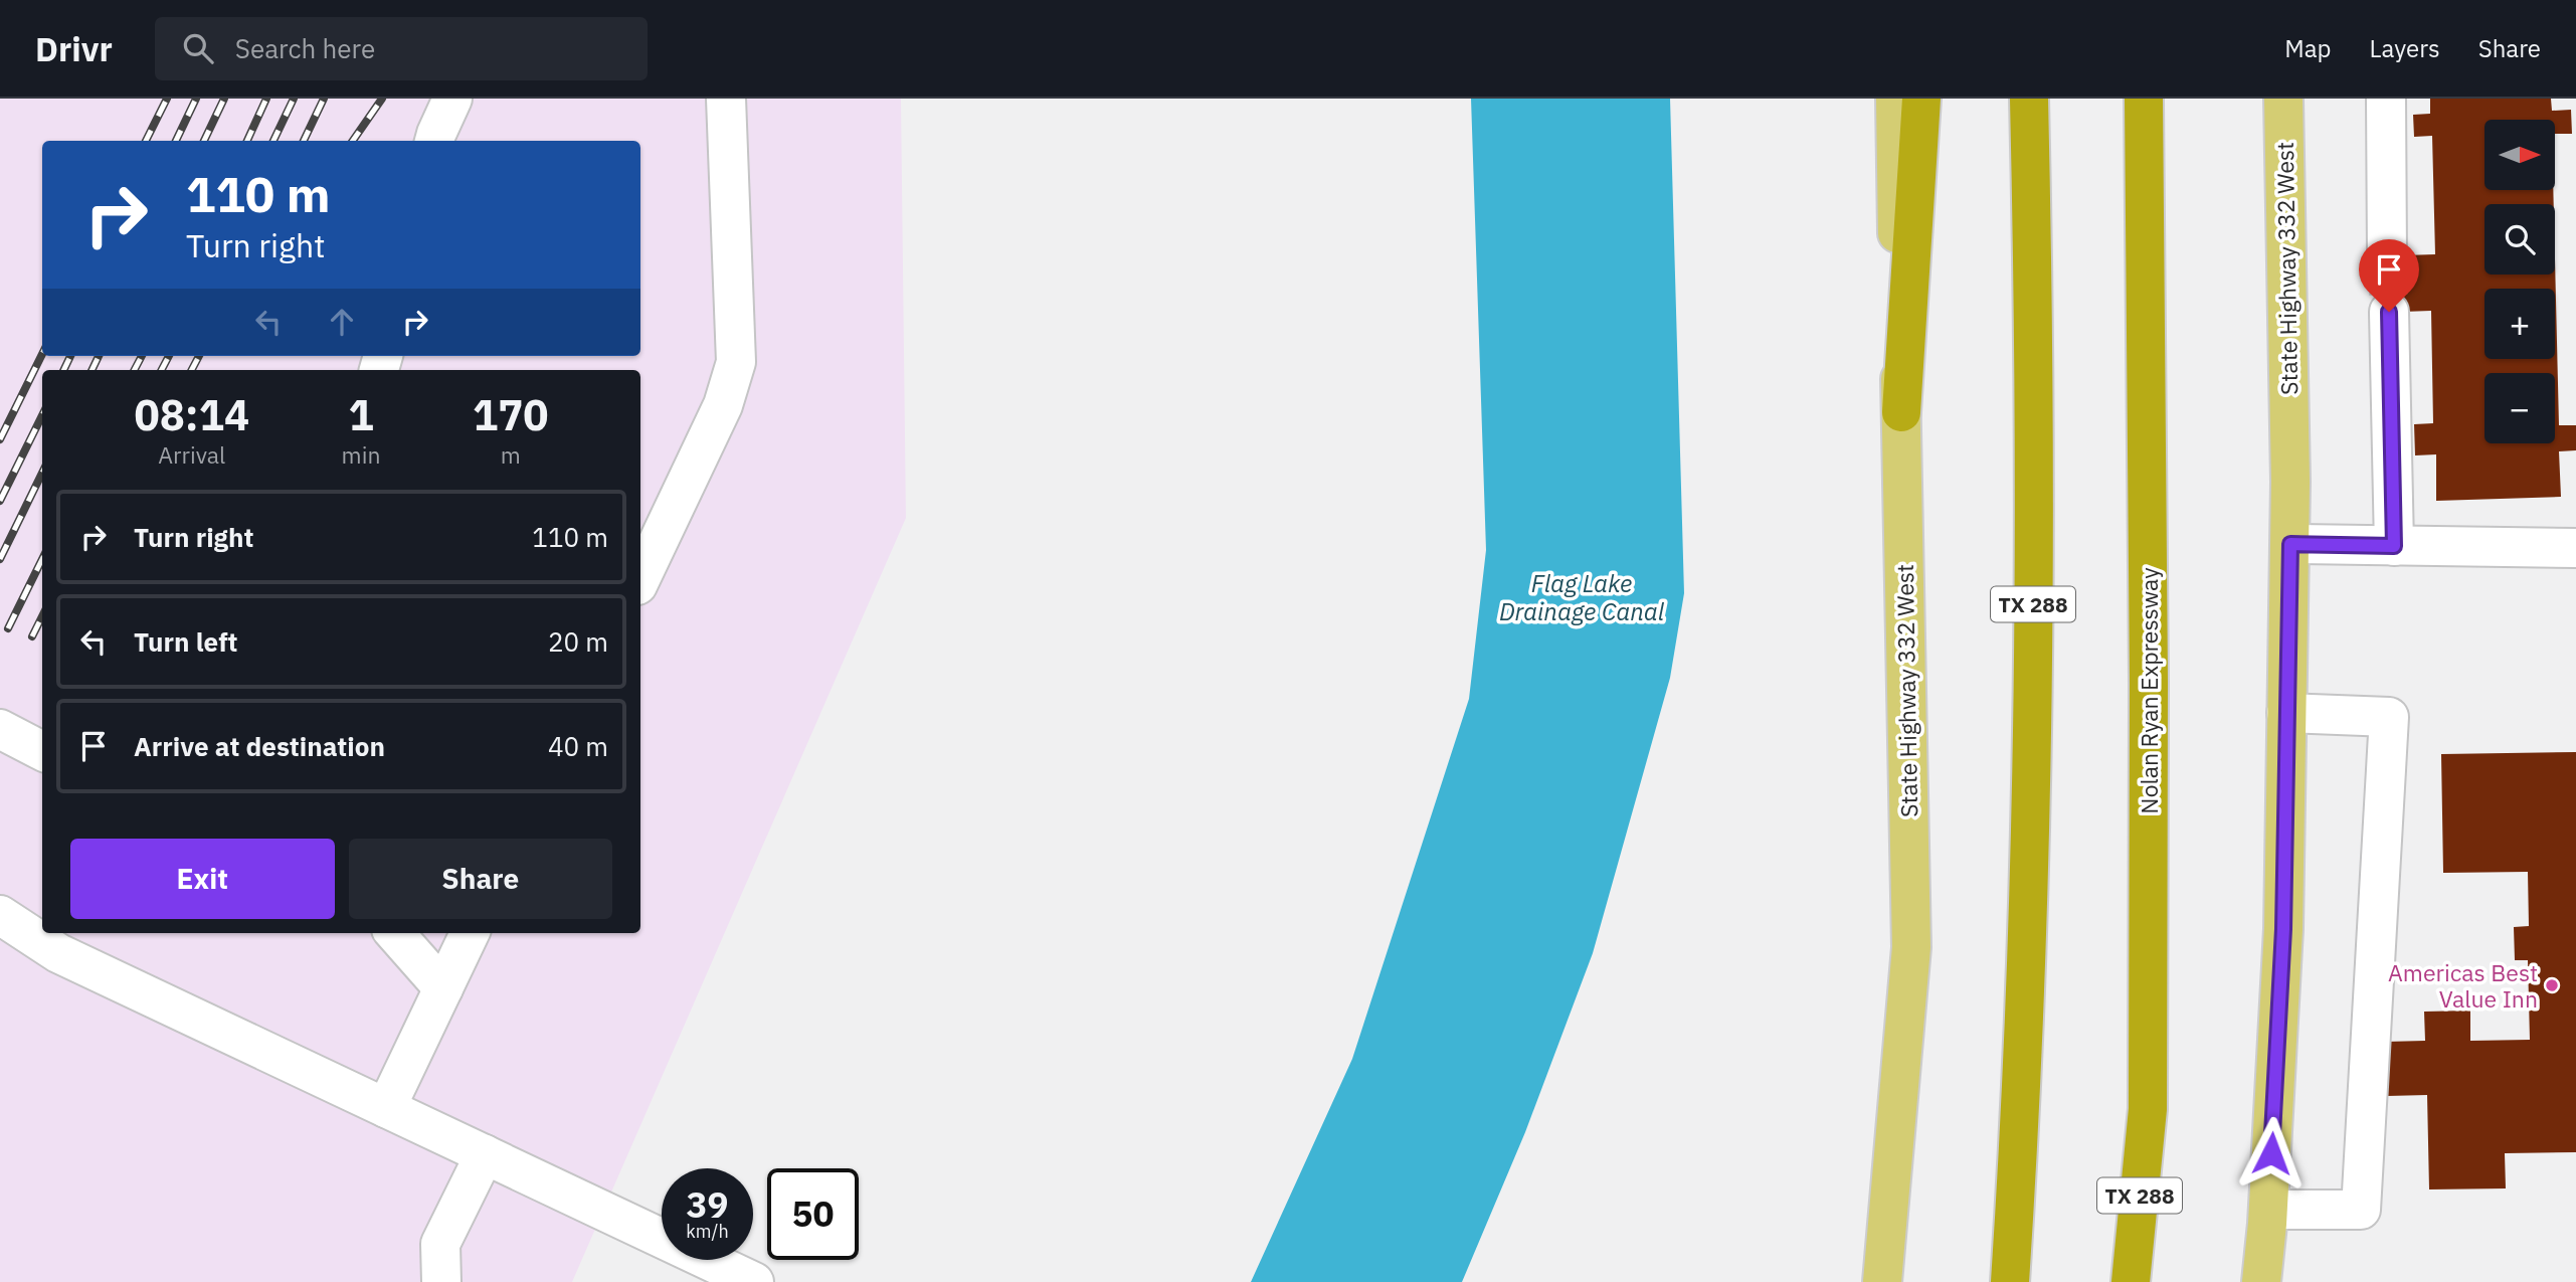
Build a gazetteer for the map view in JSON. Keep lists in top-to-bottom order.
{
  "streets": {
    "highway": ["TX 288", "Nolan Ryan Expressway"],
    "main road": ["State Highway 332 West"]
  },
  "water": ["Flag Lake Drainage Canal"],
  "places": ["Americas Best Value Inn"],
  "north": "right",
  "page": {
    "header": "Drivr",
    "search": "Search here",
    "nav": ["Map", "Layers", "Share"],
    "map_buttons": ["+", "−"],
    "turn": ["110 m", "Turn right"],
    "eta": [
      "08:14",
      "Arrival",
      "1",
      "min",
      "170",
      "m"
    ],
    "list": [
      {
        "name": "Turn right",
        "value": "110 m"
      },
      {
        "name": "Turn left",
        "value": "20 m"
      },
      {
        "name": "Arrive at destination",
        "value": "40 m"
      }
    ],
    "buttons": ["Exit", "Share"],
    "speed": "39 km/h",
    "limit": "50"
  }
}
